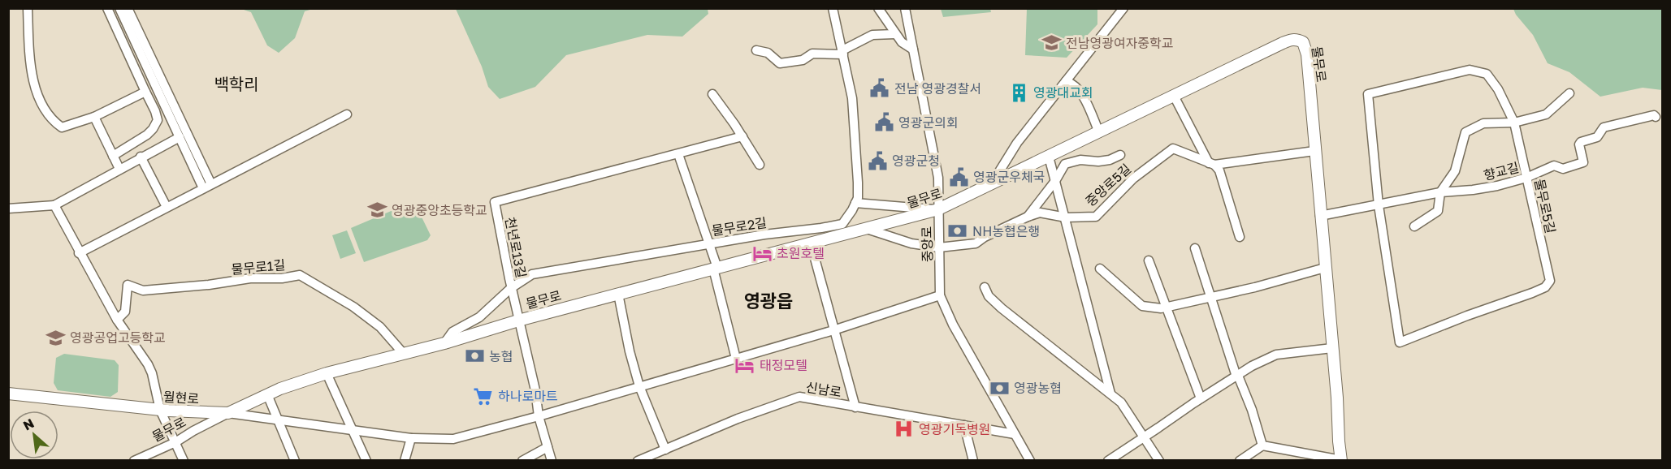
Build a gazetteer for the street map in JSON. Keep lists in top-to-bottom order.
{
  "streets": {
    "main road": ["물무로", "월현로"],
    "street": [
      "향교길",
      "중앙로5길",
      "물무로5길",
      "물무로2길",
      "중앙로",
      "천년로13길",
      "물무로1길",
      "신남로"
    ]
  },
  "crossings": [
    ["물무로", "향교길"],
    ["물무로", "중앙로5길"],
    ["물무로", "물무로2길"],
    ["물무로", "중앙로"],
    ["물무로", "천년로13길"],
    ["물무로", "물무로1길"],
    ["물무로", "월현로"],
    ["향교길", "물무로5길"],
    ["중앙로5길", "중앙로"],
    ["물무로2길", "천년로13길"],
    ["중앙로", "신남로"],
    ["중앙로", "월현로"],
    ["천년로13길", "월현로"]
  ],
  "districts": ["백학리", "영광읍"],
  "places": {
    "school or university": ["전남영광여자중학교", "영광중앙초등학교", "영광공업고등학교"],
    "public building": [
      "전남 영광경찰서",
      "영광군의회",
      "영광군청",
      "영광군우체국"
    ],
    "building": ["영광대교회"],
    "bank": ["NH농협은행", "농협", "영광농협"],
    "hotel": ["초원호텔", "태정모텔"],
    "supermarket": ["하나로마트"],
    "hospital": ["영광기독병원"]
  },
  "north": "top left"
}
